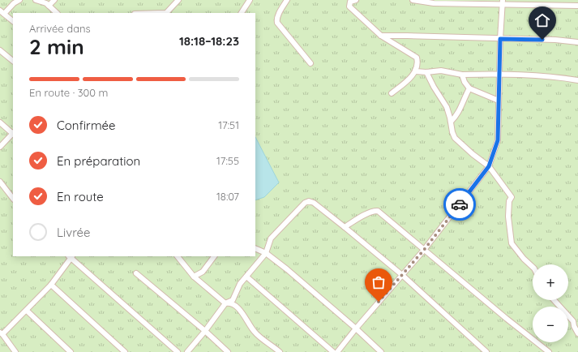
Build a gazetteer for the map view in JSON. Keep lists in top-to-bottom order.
{
  "page": {
    "heading": ["2 min", "Arrivée dans", "18:18–18:23"],
    "bar": "En route · 300 m",
    "list": [
      ["Confirmée", "17:51"],
      ["En préparation", "17:55"],
      ["En route", "18:07"],
      "Livrée"
    ],
    "map_buttons": ["+", "−"]
  }
}
